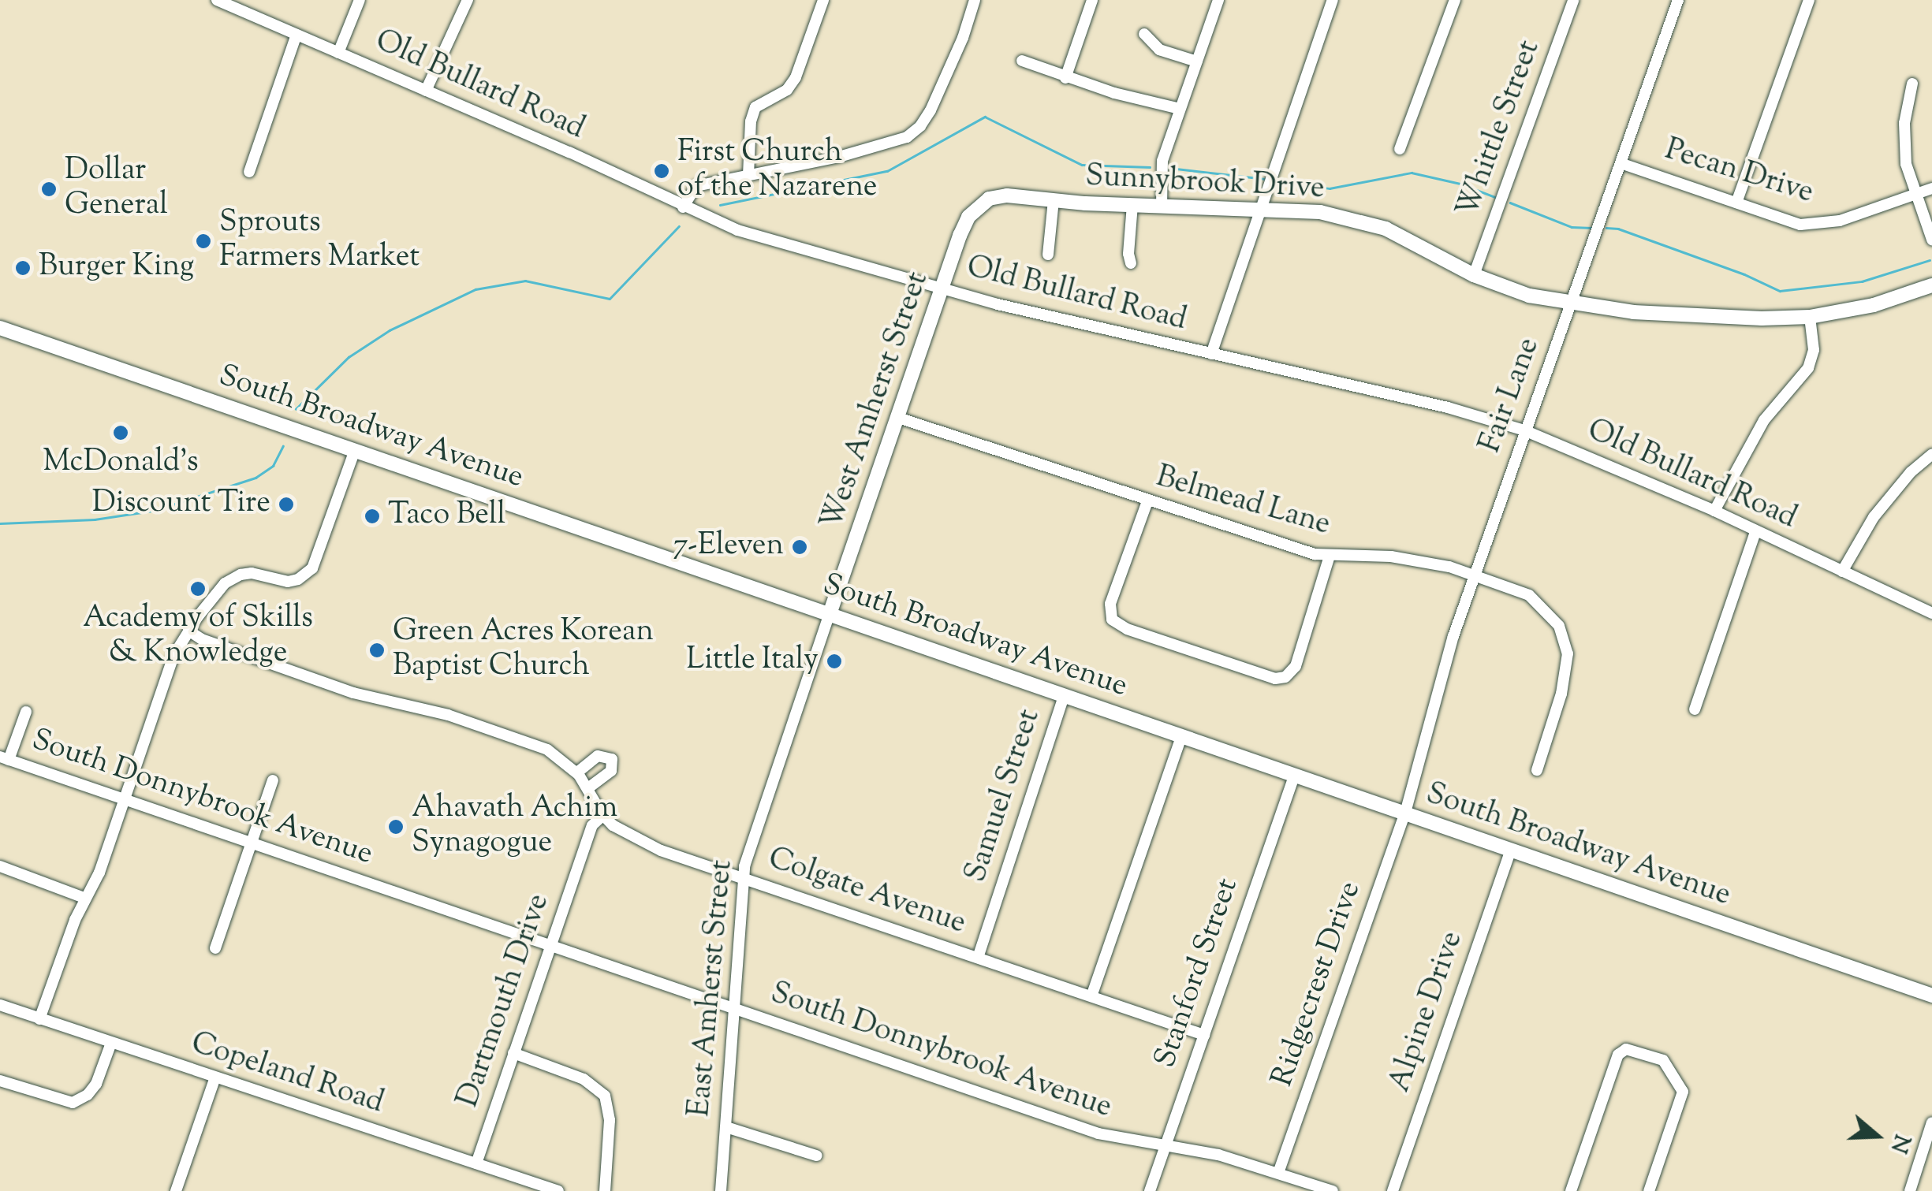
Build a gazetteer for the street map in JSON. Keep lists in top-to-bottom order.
{
  "streets": {
    "main road": ["Sunnybrook Drive", "West Amherst Street", "South Broadway Avenue"],
    "street": [
      "Old Bullard Road",
      "Whittle Street",
      "Pecan Drive",
      "Fair Lane",
      "Belmead Lane",
      "Samuel Street",
      "South Donnybrook Avenue",
      "Colgate Avenue",
      "Stanford Street",
      "Ridgecrest Drive",
      "East Amherst Street",
      "Dartmouth Drive",
      "Alpine Drive",
      "Copeland Road"
    ]
  },
  "crossings": [
    ["Old Bullard Road", "Fair Lane"],
    ["Old Bullard Road", "West Amherst Street"],
    ["Whittle Street", "Sunnybrook Drive"],
    ["Pecan Drive", "Fair Lane"],
    ["Sunnybrook Drive", "Fair Lane"],
    ["Sunnybrook Drive", "West Amherst Street"],
    ["Fair Lane", "South Broadway Avenue"],
    ["Fair Lane", "Belmead Lane"],
    ["Fair Lane", "Ridgecrest Drive"],
    ["West Amherst Street", "South Broadway Avenue"],
    ["West Amherst Street", "Belmead Lane"],
    ["West Amherst Street", "East Amherst Street"],
    ["South Broadway Avenue", "Samuel Street"],
    ["South Broadway Avenue", "Stanford Street"],
    ["South Broadway Avenue", "Ridgecrest Drive"],
    ["South Broadway Avenue", "East Amherst Street"],
    ["South Broadway Avenue", "Alpine Drive"],
    ["Samuel Street", "Colgate Avenue"],
    ["South Donnybrook Avenue", "Stanford Street"],
    ["South Donnybrook Avenue", "Ridgecrest Drive"],
    ["South Donnybrook Avenue", "East Amherst Street"],
    ["South Donnybrook Avenue", "Dartmouth Drive"],
    ["Colgate Avenue", "Stanford Street"],
    ["Colgate Avenue", "East Amherst Street"],
    ["Colgate Avenue", "Dartmouth Drive"],
    ["Dartmouth Drive", "Copeland Road"]
  ],
  "places": [
    "First Church of the Nazarene",
    "Dollar General",
    "Sprouts Farmers Market",
    "Burger King",
    "McDonald's",
    "Discount Tire",
    "Taco Bell",
    "7-Eleven",
    "Academy of Skills & Knowledge",
    "Green Acres Korean Baptist Church",
    "Little Italy",
    "Ahavath Achim Synagogue"
  ],
  "north": "right"
}
